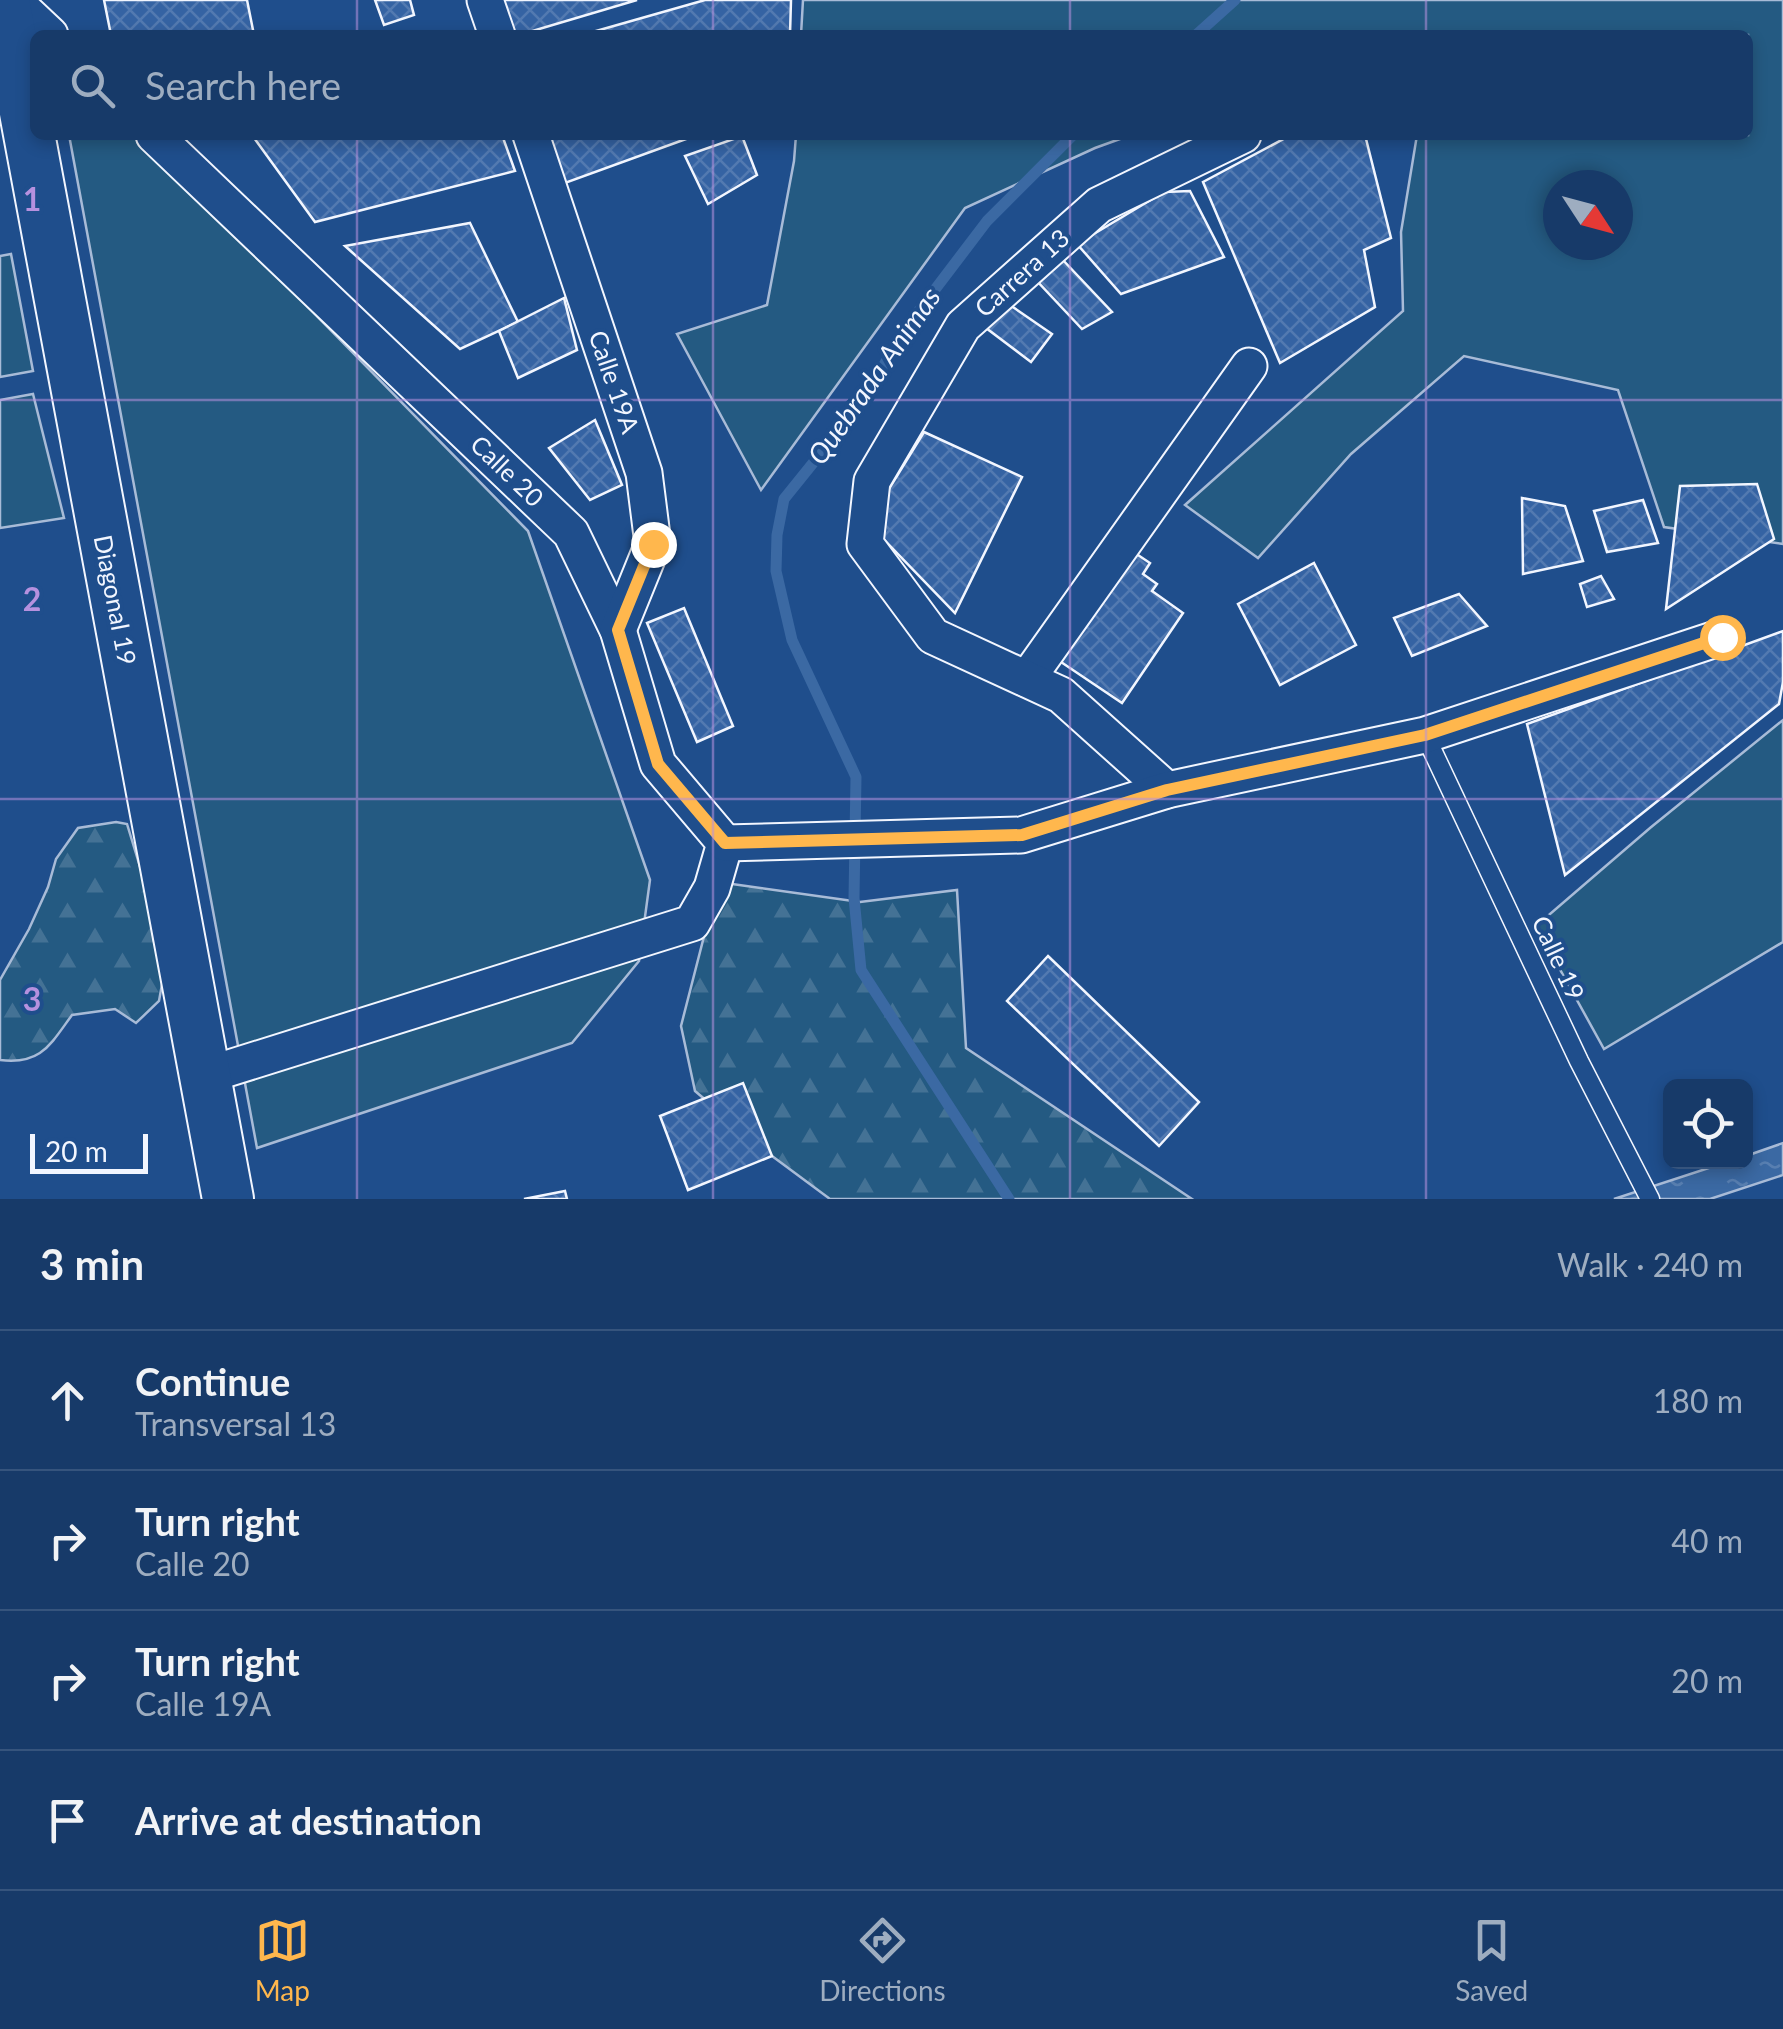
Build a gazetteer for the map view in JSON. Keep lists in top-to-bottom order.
{
  "streets": {
    "street": [
      "Carrera 13",
      "Calle 19A",
      "Calle 20",
      "Diagonal 19"
    ],
    "lane": ["Calle 19"]
  },
  "crossings": [
    ["Calle 19A", "Calle 20"]
  ],
  "water": ["Quebrada Animas"],
  "scale_bar": "20 m",
  "north": "bottom right",
  "page": {
    "search": "Search here",
    "scale": "20 m",
    "heading": ["3 min", "Walk · 240 m"],
    "list": [
      ["Continue", "Transversal 13", "180 m"],
      ["Turn right", "Calle 20", "40 m"],
      ["Turn right", "Calle 19A", "20 m"],
      "Arrive at destination"
    ],
    "nav": ["Map", "Directions", "Saved"]
  },
  "grid": {
    "rows": ["1", "2", "3"]
  }
}
